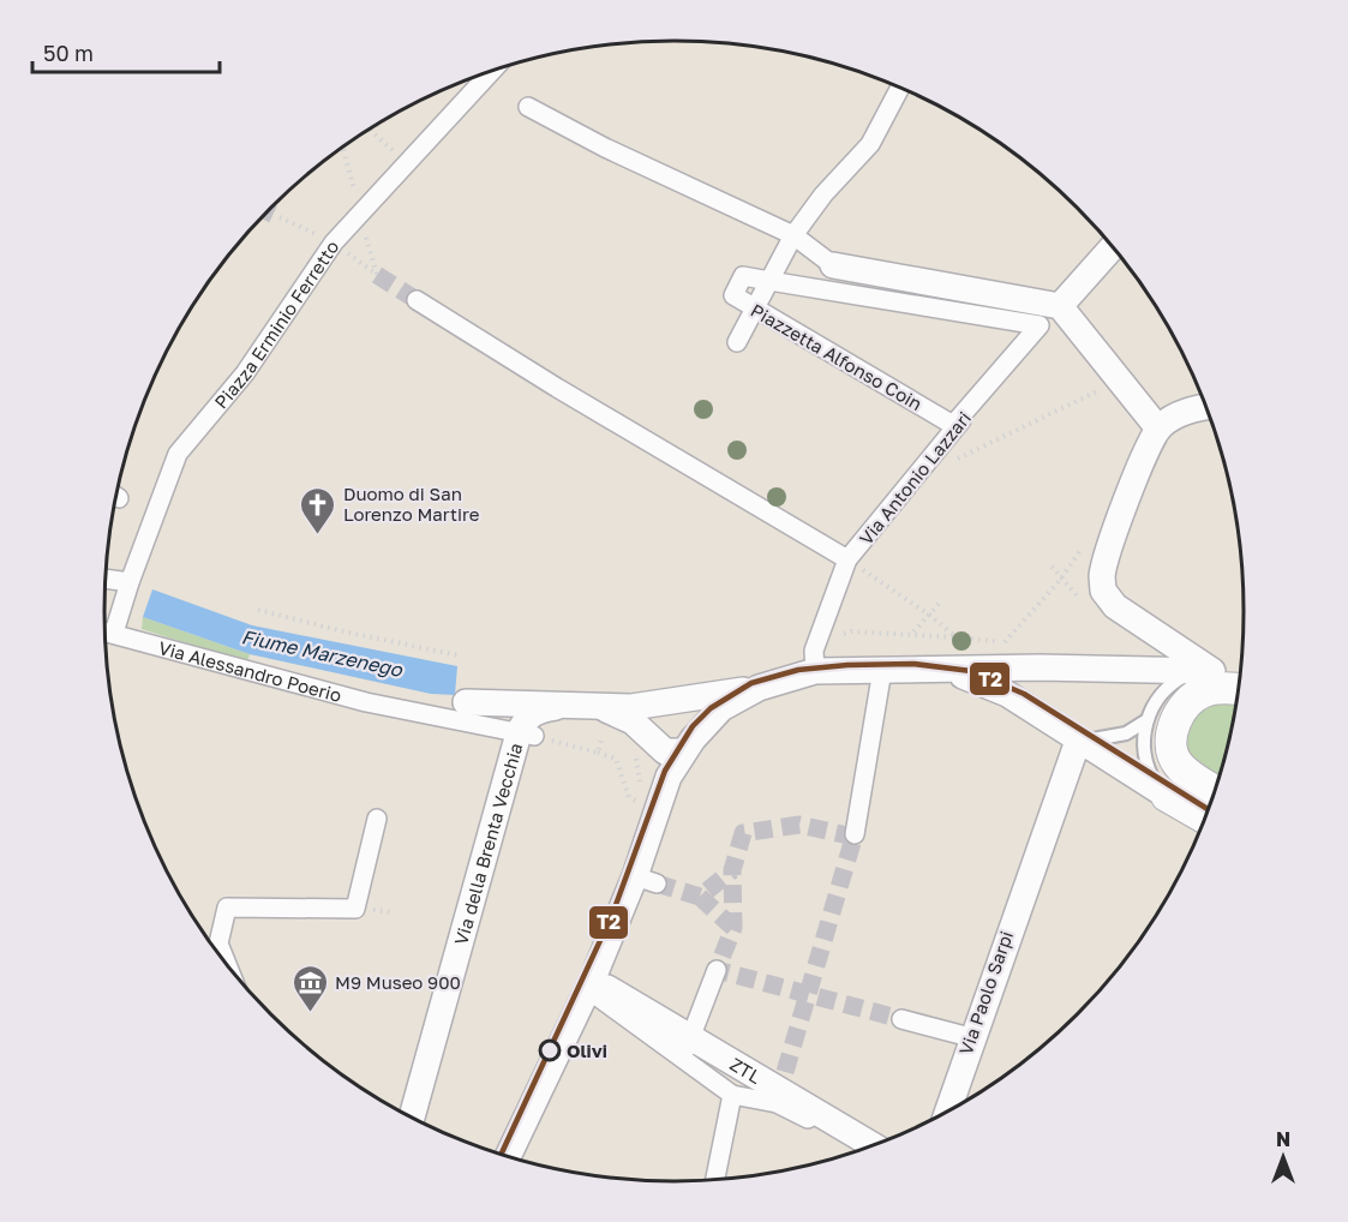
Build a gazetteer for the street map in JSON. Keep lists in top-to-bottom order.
{
  "streets": {
    "street": [
      "Piazza Erminio Ferretto",
      "Piazzetta Alfonso Coin",
      "Via Antonio Lazzari",
      "Via Alessandro Poerio",
      "Via della Brenta Vecchia",
      "Via Paolo Sarpi",
      "ZTL"
    ]
  },
  "crossings": [
    ["Piazza Erminio Ferretto", "Via Alessandro Poerio"],
    ["Via Alessandro Poerio", "Via della Brenta Vecchia"]
  ],
  "water": ["Fiume Marzenego"],
  "places": {
    "church": ["Duomo di San Lorenzo Martire"],
    "museum": ["M9 Museo 900"],
    "other": ["Olivi"]
  },
  "lines": ["transit line T2"],
  "scale_bar": "50 m",
  "north": "top"
}
